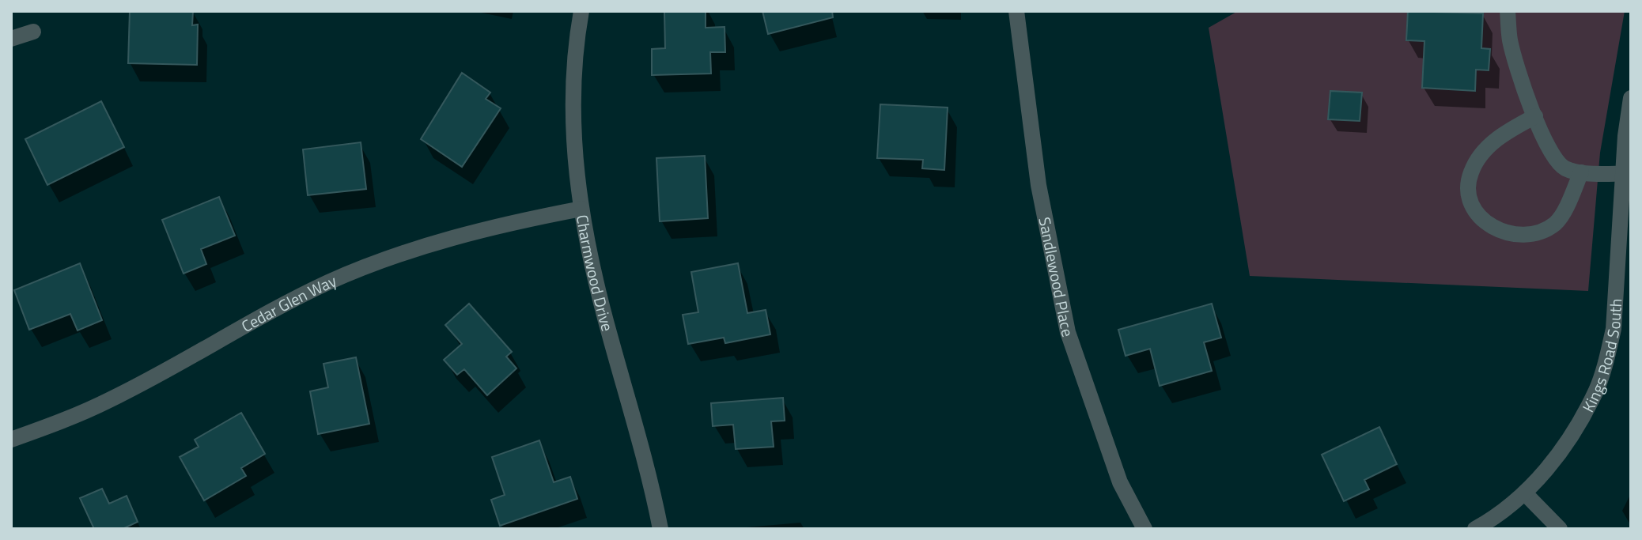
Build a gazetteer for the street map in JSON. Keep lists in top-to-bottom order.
{
  "streets": {
    "street": [
      "Charmwood Drive",
      "Sandlewood Place",
      "Cedar Glen Way",
      "Kings Road South"
    ]
  },
  "crossings": [
    ["Charmwood Drive", "Cedar Glen Way"]
  ]
}
